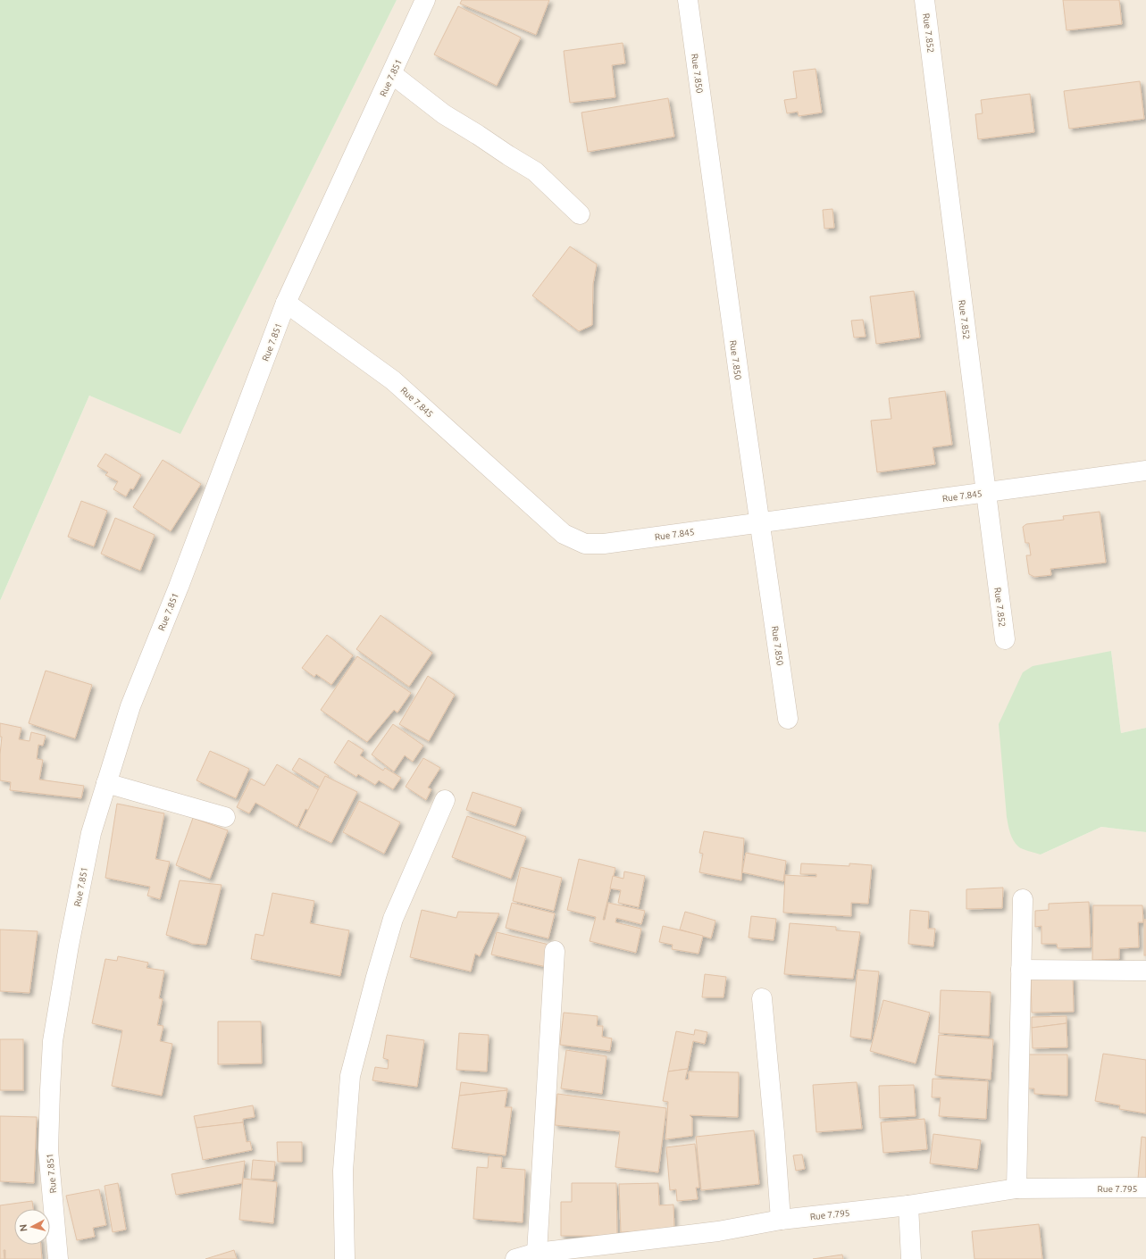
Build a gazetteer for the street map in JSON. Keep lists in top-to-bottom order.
{
  "streets": {
    "street": [
      "Rue 7.852",
      "Rue 7.850",
      "Rue 7.851",
      "Rue 7.845",
      "Rue 7.795"
    ]
  },
  "crossings": [
    ["Rue 7.852", "Rue 7.845"],
    ["Rue 7.850", "Rue 7.845"],
    ["Rue 7.851", "Rue 7.845"]
  ],
  "north": "left"
}
